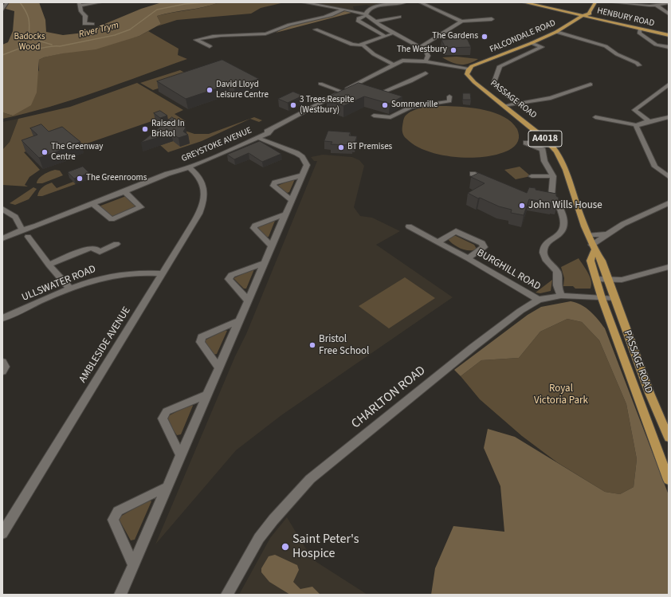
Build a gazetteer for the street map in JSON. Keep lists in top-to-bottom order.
{
  "streets": {
    "main road": [
      "HENBURY ROAD",
      "FALCONDALE ROAD",
      "PASSAGE ROAD",
      "A4018"
    ],
    "street": [
      "GREYSTOKE AVENUE",
      "BURGHILL ROAD",
      "ULLSWATER ROAD",
      "AMBLESIDE AVENUE",
      "CHARLTON ROAD"
    ]
  },
  "crossings": [
    ["HENBURY ROAD", "FALCONDALE ROAD"],
    ["FALCONDALE ROAD", "PASSAGE ROAD"],
    ["FALCONDALE ROAD", "GREYSTOKE AVENUE"],
    ["PASSAGE ROAD", "GREYSTOKE AVENUE"],
    ["PASSAGE ROAD", "CHARLTON ROAD"],
    ["GREYSTOKE AVENUE", "AMBLESIDE AVENUE"],
    ["BURGHILL ROAD", "CHARLTON ROAD"],
    ["ULLSWATER ROAD", "AMBLESIDE AVENUE"]
  ],
  "water": ["River Trym"],
  "parks": ["Badocks Wood", "Royal Victoria Park"],
  "places": [
    "The Gardens",
    "The Westbury",
    "David Lloyd Leisure Centre",
    "3 Trees Respite (Westbury)",
    "Sommerville",
    "Raised In Bristol",
    "BT Premises",
    "The Greenway Centre",
    "The Greenrooms",
    "John Wills House",
    "Bristol Free School",
    "Saint Peter's Hospice"
  ]
}
